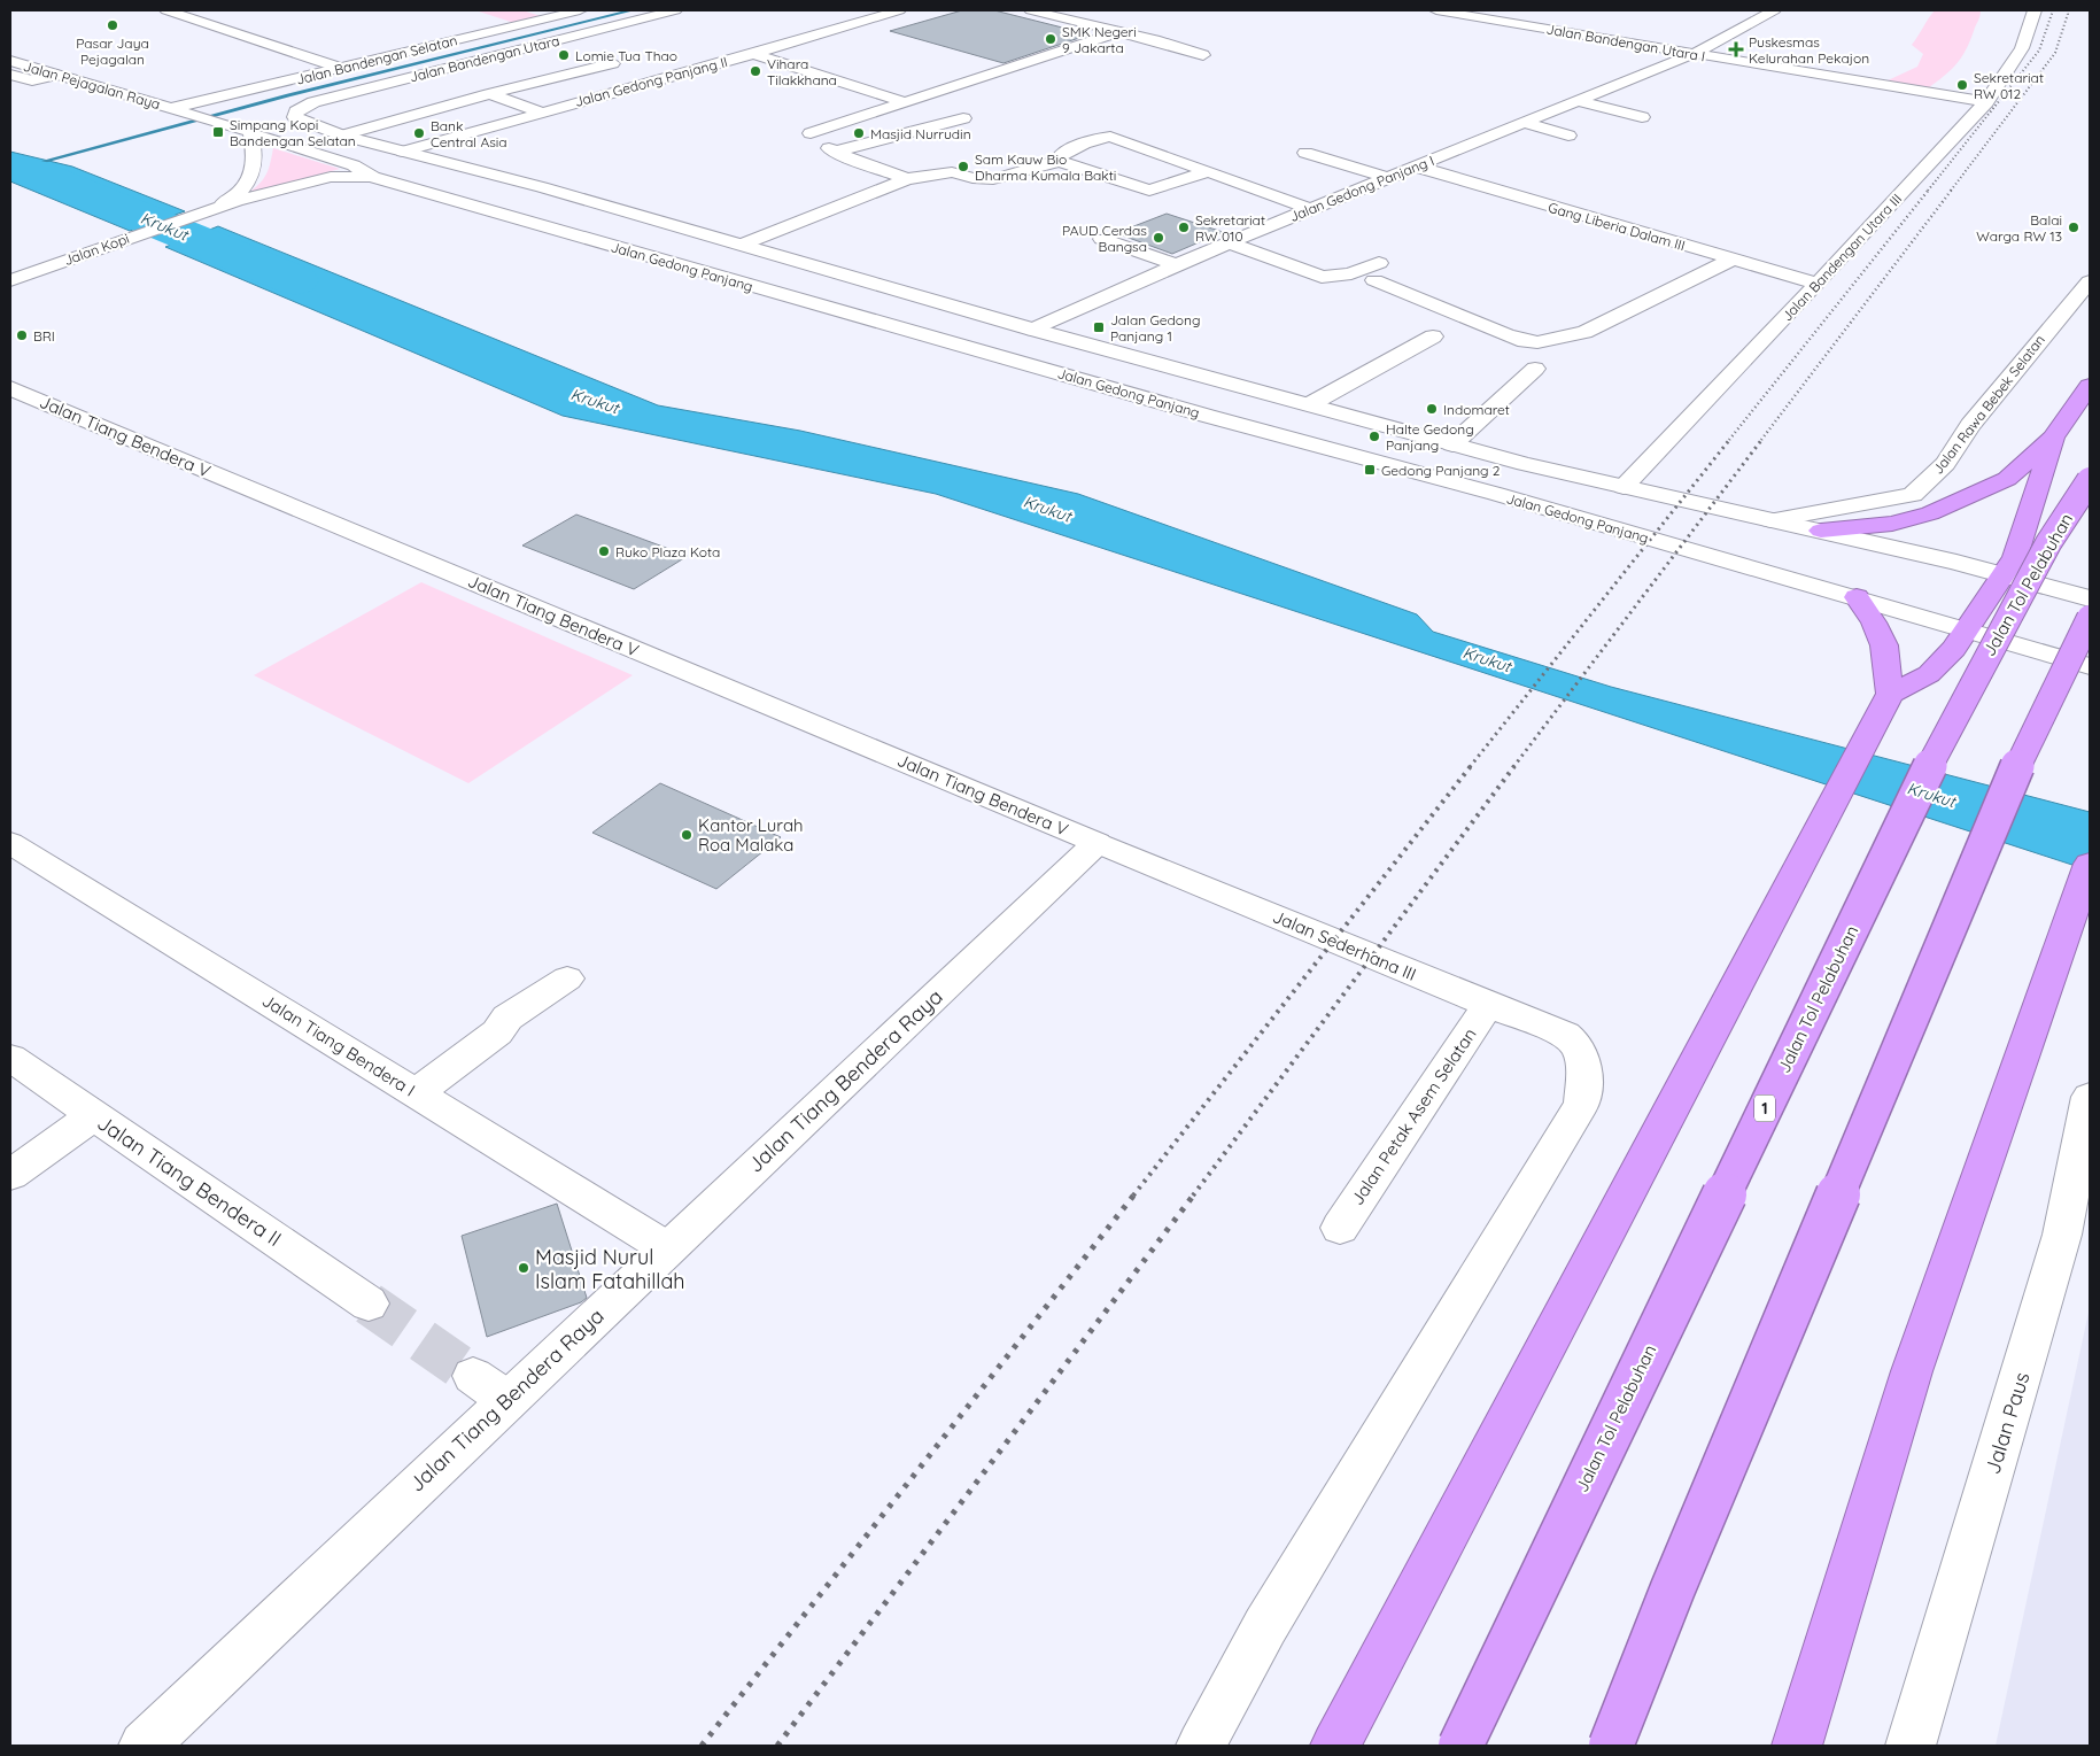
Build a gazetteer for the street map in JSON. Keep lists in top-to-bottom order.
{
  "streets": {
    "highway": ["Jalan Tol Pelabuhan", "1"],
    "street": [
      "Jalan Bandengan Utara I",
      "Jalan Bandengan Utara",
      "Jalan Bandengan Selatan",
      "Jalan Gedong Panjang II",
      "Jalan Pejagalan Raya",
      "Jalan Gedong Panjang I",
      "Gang Liberia Dalam III",
      "Jalan Kopi",
      "Jalan Bandengan Utara III",
      "Jalan Gedong Panjang",
      "Jalan Rawa Bebek Selatan",
      "Jalan Tiang Bendera V",
      "Jalan Sederhana III",
      "Jalan Tiang Bendera I",
      "Jalan Tiang Bendera Raya",
      "Jalan Petak Asem Selatan",
      "Jalan Tiang Bendera II",
      "Jalan Paus"
    ]
  },
  "crossings": [
    ["Jalan Bandengan Utara I", "Jalan Gedong Panjang I"],
    ["Jalan Bandengan Utara I", "Jalan Bandengan Utara III"],
    ["Jalan Bandengan Selatan", "Jalan Pejagalan Raya"],
    ["Jalan Bandengan Selatan", "Jalan Gedong Panjang"],
    ["Jalan Pejagalan Raya", "Jalan Gedong Panjang"],
    ["Jalan Gedong Panjang I", "Gang Liberia Dalam III"],
    ["Jalan Gedong Panjang I", "Jalan Gedong Panjang"],
    ["Gang Liberia Dalam III", "Jalan Bandengan Utara III"],
    ["Jalan Kopi", "Jalan Gedong Panjang"],
    ["Jalan Tiang Bendera V", "Jalan Sederhana III"],
    ["Jalan Tiang Bendera V", "Jalan Tiang Bendera Raya"],
    ["Jalan Sederhana III", "Jalan Tiang Bendera Raya"],
    ["Jalan Sederhana III", "Jalan Petak Asem Selatan"],
    ["Jalan Tiang Bendera I", "Jalan Tiang Bendera Raya"]
  ],
  "water": ["Krukut"],
  "places": {
    "other": [
      "Pasar Jaya Pejagalan",
      "SMK Negeri 9 Jakarta",
      "Lomie Tua Thao",
      "Vihara Tilakkhana",
      "Sekretariat RW 012",
      "Bank Central Asia",
      "Masjid Nurrudin",
      "Sam Kauw Bio Dharma Kumala Bakti",
      "Sekretariat RW 010",
      "Balai Warga RW 13",
      "PAUD Cerdas Bangsa",
      "BRI",
      "Indomaret",
      "Halte Gedong Panjang",
      "Ruko Plaza Kota",
      "Kantor Lurah Roa Malaka",
      "Masjid Nurul Islam Fatahillah"
    ],
    "health": ["Puskesmas Kelurahan Pekajon"],
    "transit": ["Simpang Kopi Bandengan Selatan", "Jalan Gedong Panjang 1", "Gedong Panjang 2"]
  }
}
